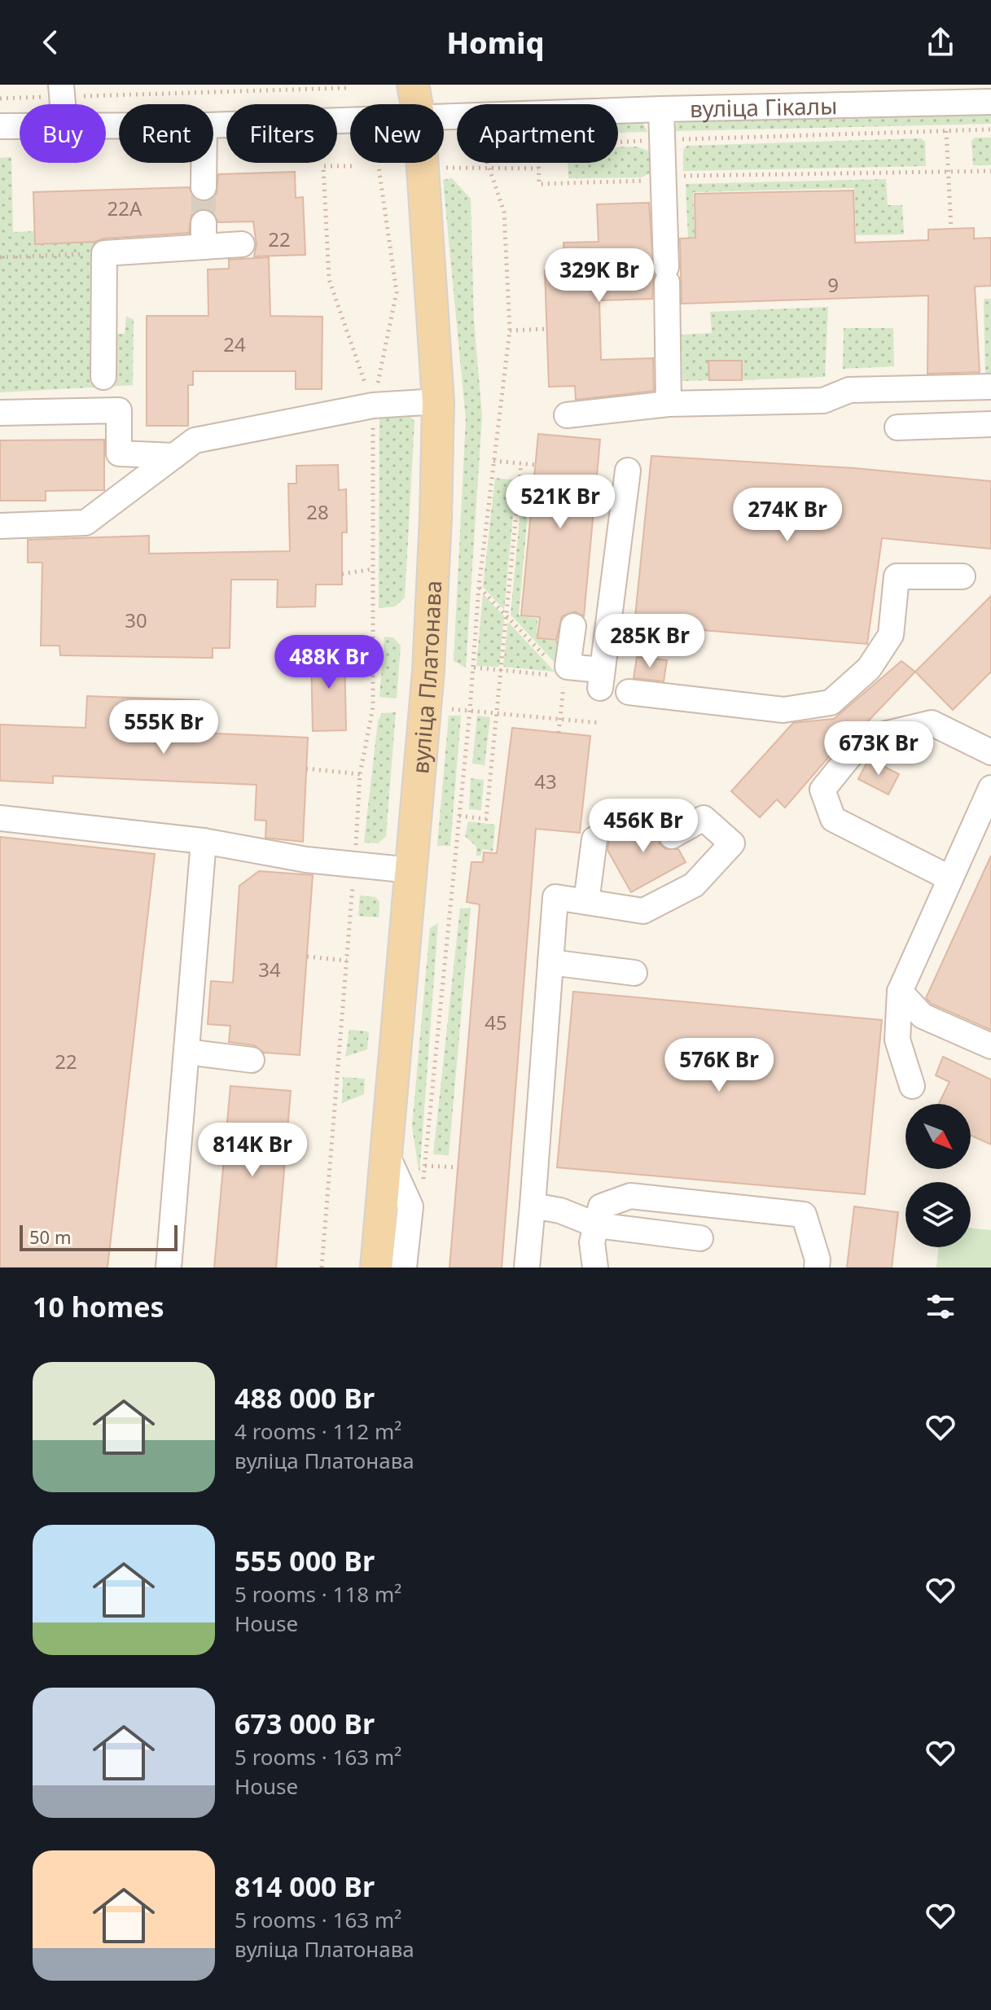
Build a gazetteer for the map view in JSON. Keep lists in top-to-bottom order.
{
  "streets": {
    "main road": ["вуліца Платонава"],
    "street": ["вуліца Гікалы"]
  },
  "house_numbers": [
    "22А",
    "22",
    "9",
    "24",
    "28",
    "30",
    "43",
    "34",
    "45",
    "22"
  ],
  "scale_bar": "50 m",
  "north": "bottom right",
  "page": {
    "header": "Homiq",
    "chip": [
      "Buy",
      "Rent",
      "Filters",
      "New",
      "Apartment"
    ],
    "price": [
      "329K Br",
      "521K Br",
      "274K Br",
      "285K Br",
      "488K Br",
      "555K Br",
      "673K Br",
      "456K Br",
      "576K Br",
      "814K Br"
    ],
    "scale": "50 m",
    "heading": "10 homes",
    "list": [
      {
        "name": "488 000 Br",
        "note": "4 rooms · 112 m² · вуліца Платонава"
      },
      {
        "name": "555 000 Br",
        "note": "5 rooms · 118 m² · House"
      },
      {
        "name": "673 000 Br",
        "note": "5 rooms · 163 m² · House"
      },
      {
        "name": "814 000 Br",
        "note": "5 rooms · 163 m² · вуліца Платонава"
      }
    ]
  }
}
